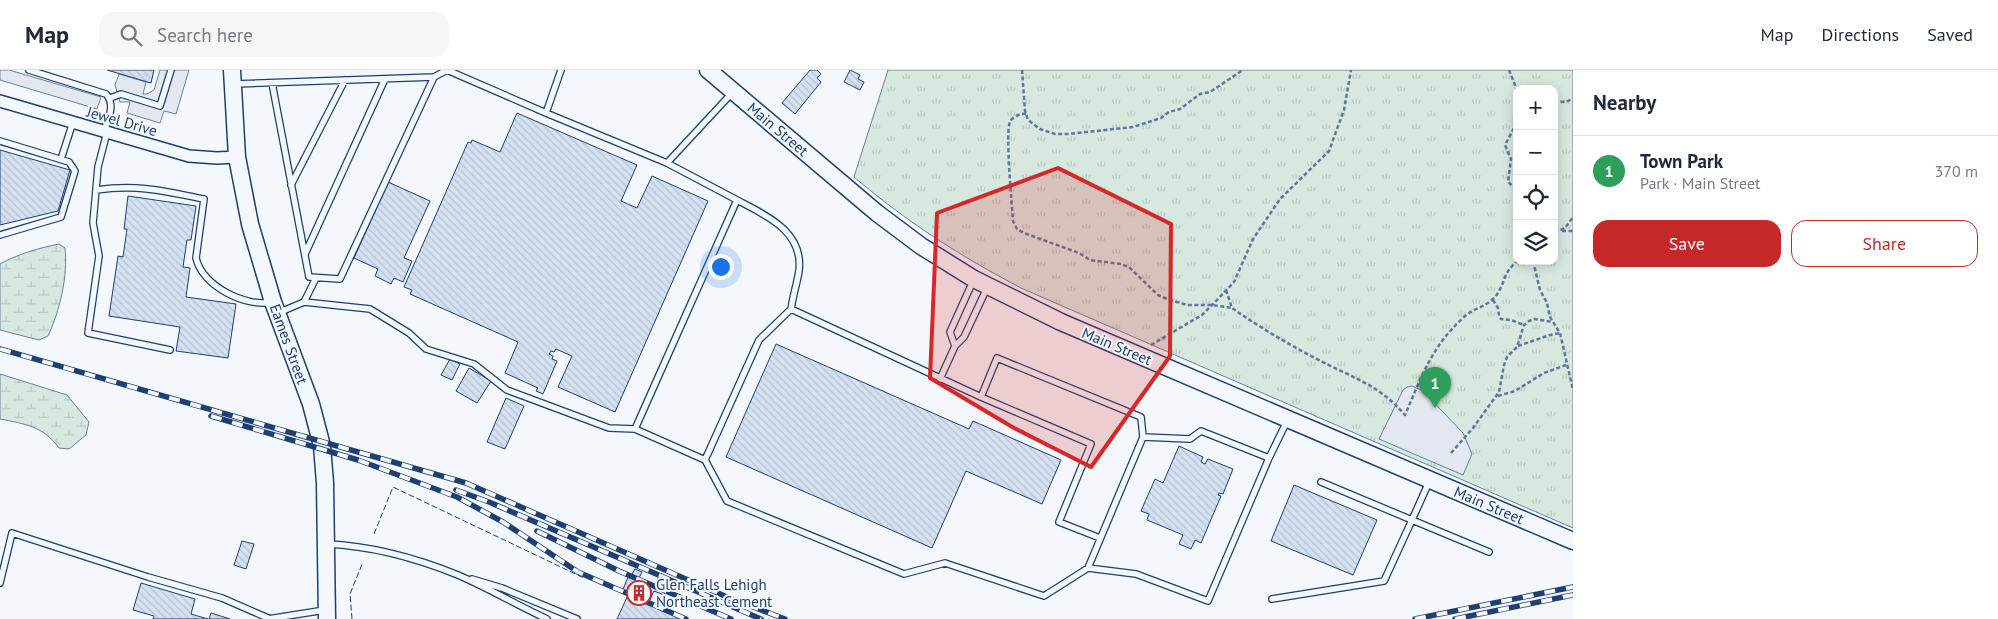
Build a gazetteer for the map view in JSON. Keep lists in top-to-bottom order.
{
  "streets": {
    "main road": ["Main Street", "Eames Street"],
    "street": ["Jewel Drive"]
  },
  "crossings": [
    ["Jewel Drive", "Eames Street"]
  ],
  "places": {
    "building": ["Glen Falls Lehigh Northeast Cement"]
  },
  "page": {
    "header": "Map",
    "search": "Search here",
    "nav": ["Map", "Directions", "Saved"],
    "heading": "Nearby",
    "map_buttons": ["+", "−"],
    "list": [
      {
        "mark": "1",
        "name": "Town Park",
        "note": "Park · Main Street",
        "value": "370 m"
      }
    ],
    "buttons": ["Save", "Share"],
    "pins": "1"
  }
}
